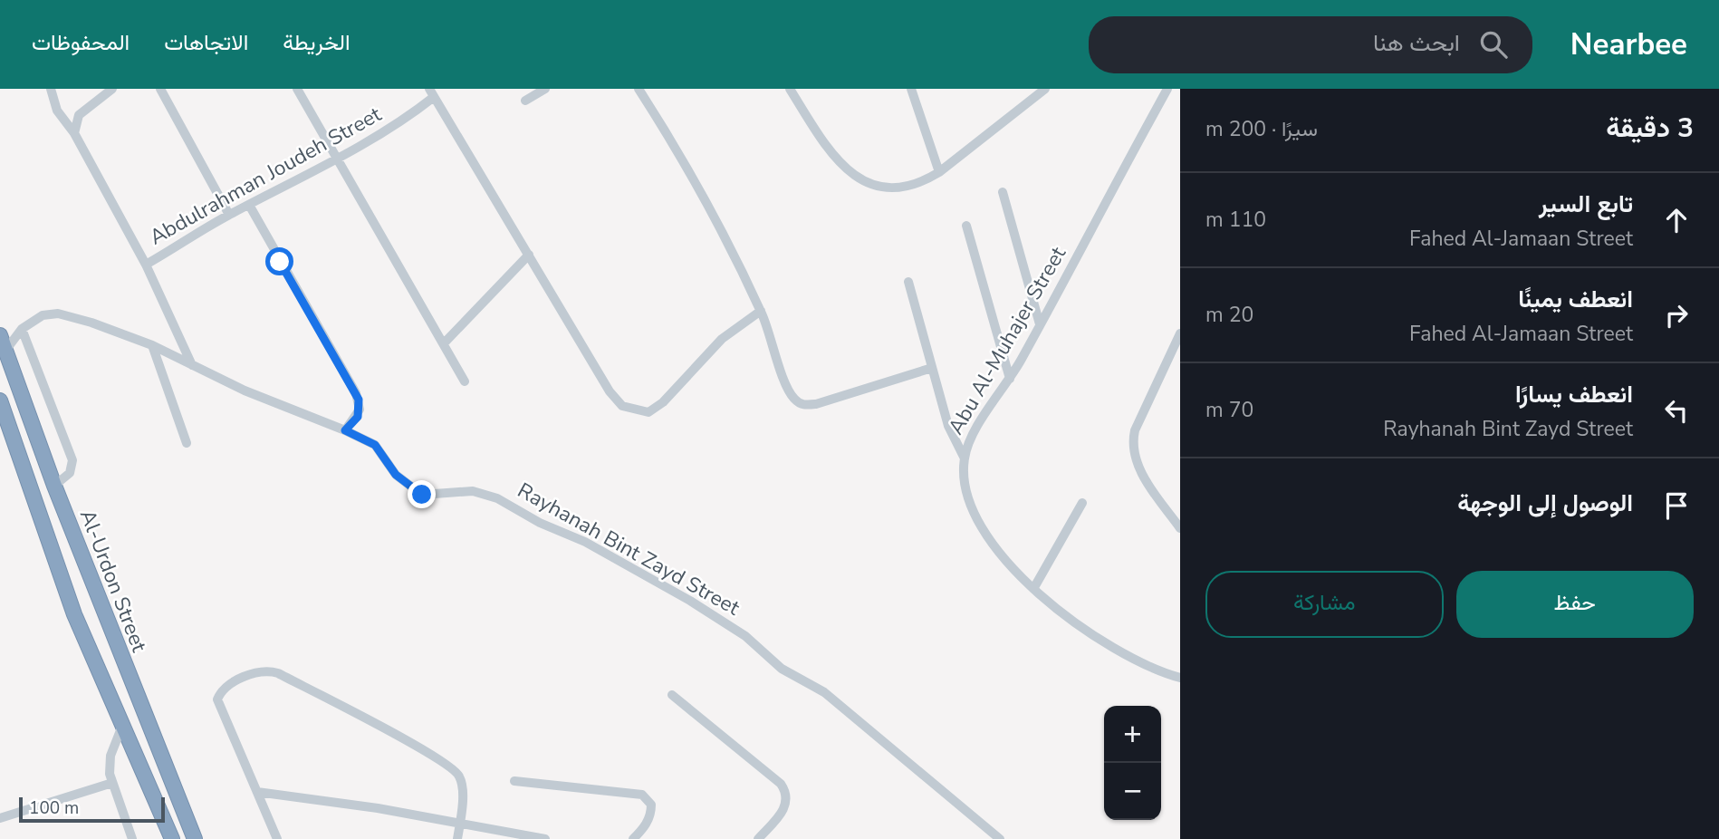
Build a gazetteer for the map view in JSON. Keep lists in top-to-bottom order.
{
  "streets": {
    "highway": ["Al-Urdon Street"],
    "street": ["Abdulrahman Joudeh Street", "Abu Al-Muhajer Street", "Rayhanah Bint Zayd Street"]
  },
  "crossings": [
    ["Rayhanah Bint Zayd Street", "Al-Urdon Street"]
  ],
  "scale_bar": "100 m",
  "page": {
    "header": "Nearbee",
    "search": "ابحث هنا",
    "nav": ["الخريطة", "الاتجاهات", "المحفوظات"],
    "heading": ["3 دقيقة", "سيرًا · 200 m"],
    "list": [
      ["تابع السير", "Fahed Al-Jamaan Street", "110 m"],
      ["انعطف يمينًا", "Fahed Al-Jamaan Street", "20 m"],
      ["انعطف يسارًا", "Rayhanah Bint Zayd Street", "70 m"],
      "الوصول إلى الوجهة"
    ],
    "buttons": ["حفظ", "مشاركة"],
    "map_buttons": ["+", "−"],
    "scale": "100 m"
  }
}
